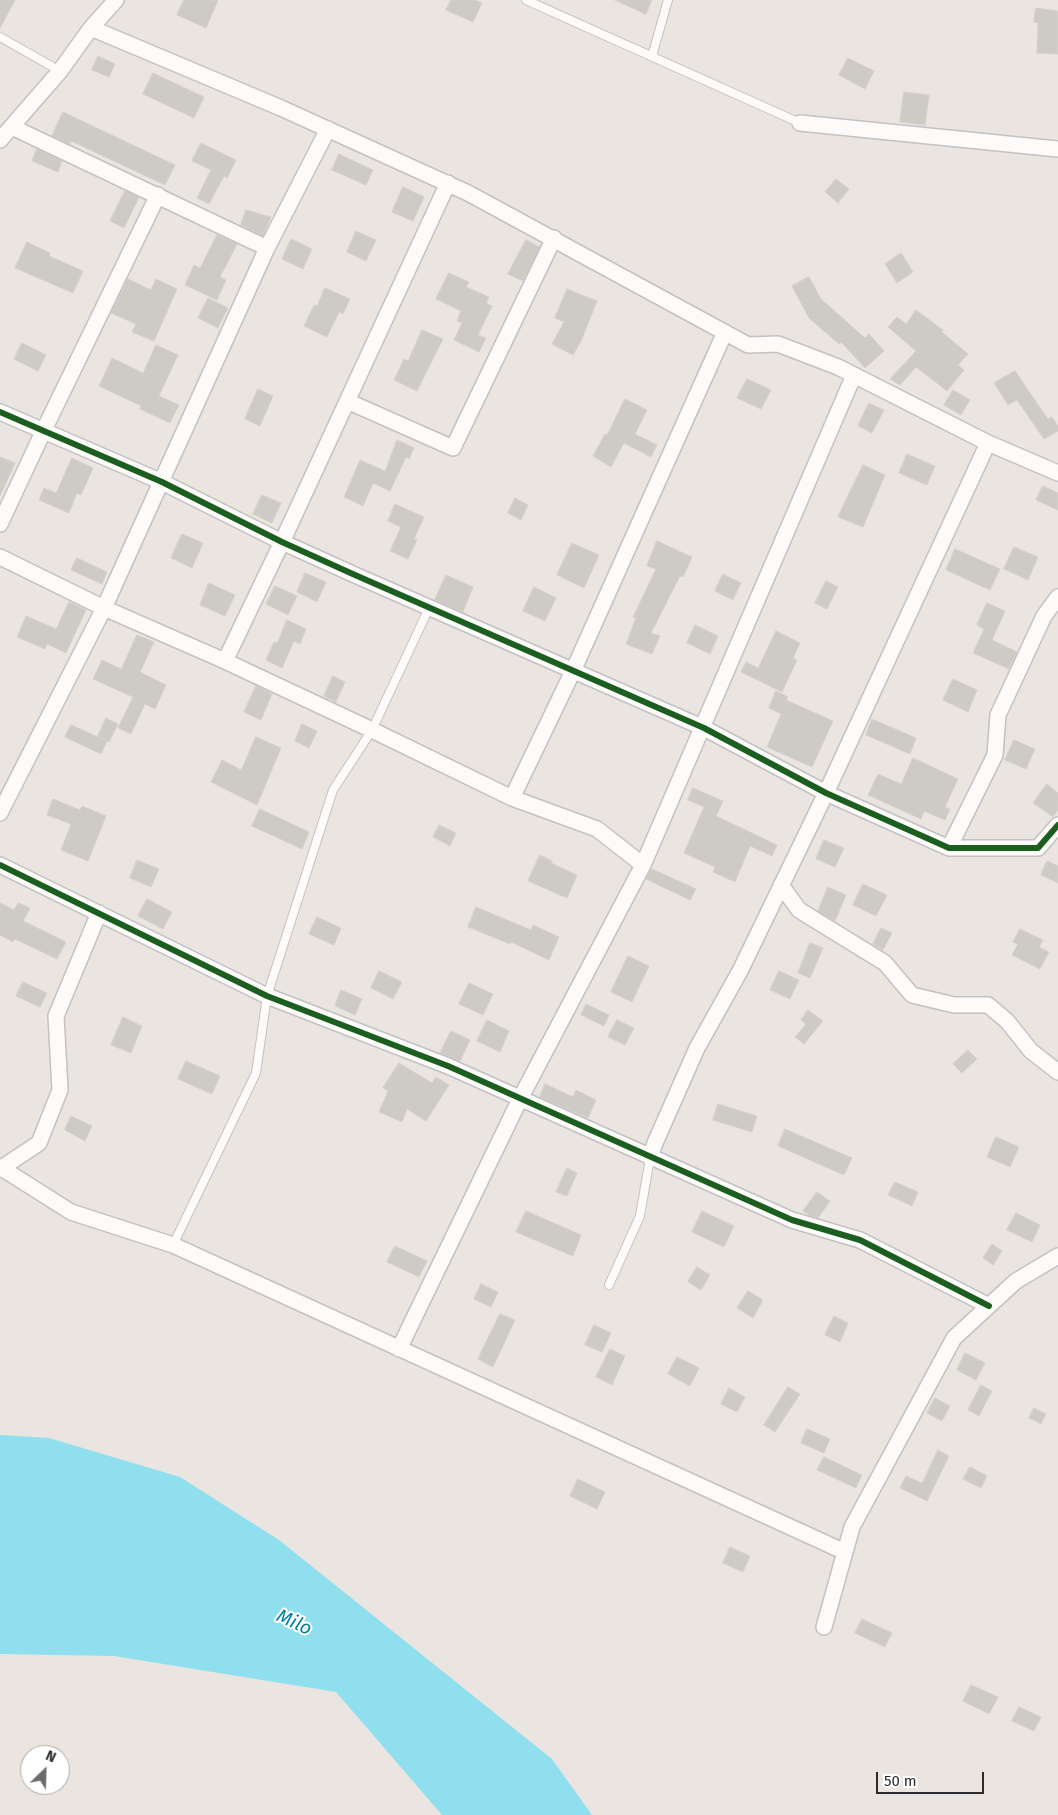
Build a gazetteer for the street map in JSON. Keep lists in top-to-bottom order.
{
  "water": ["Milo"],
  "scale_bar": "50 m",
  "north": "top right"
}
